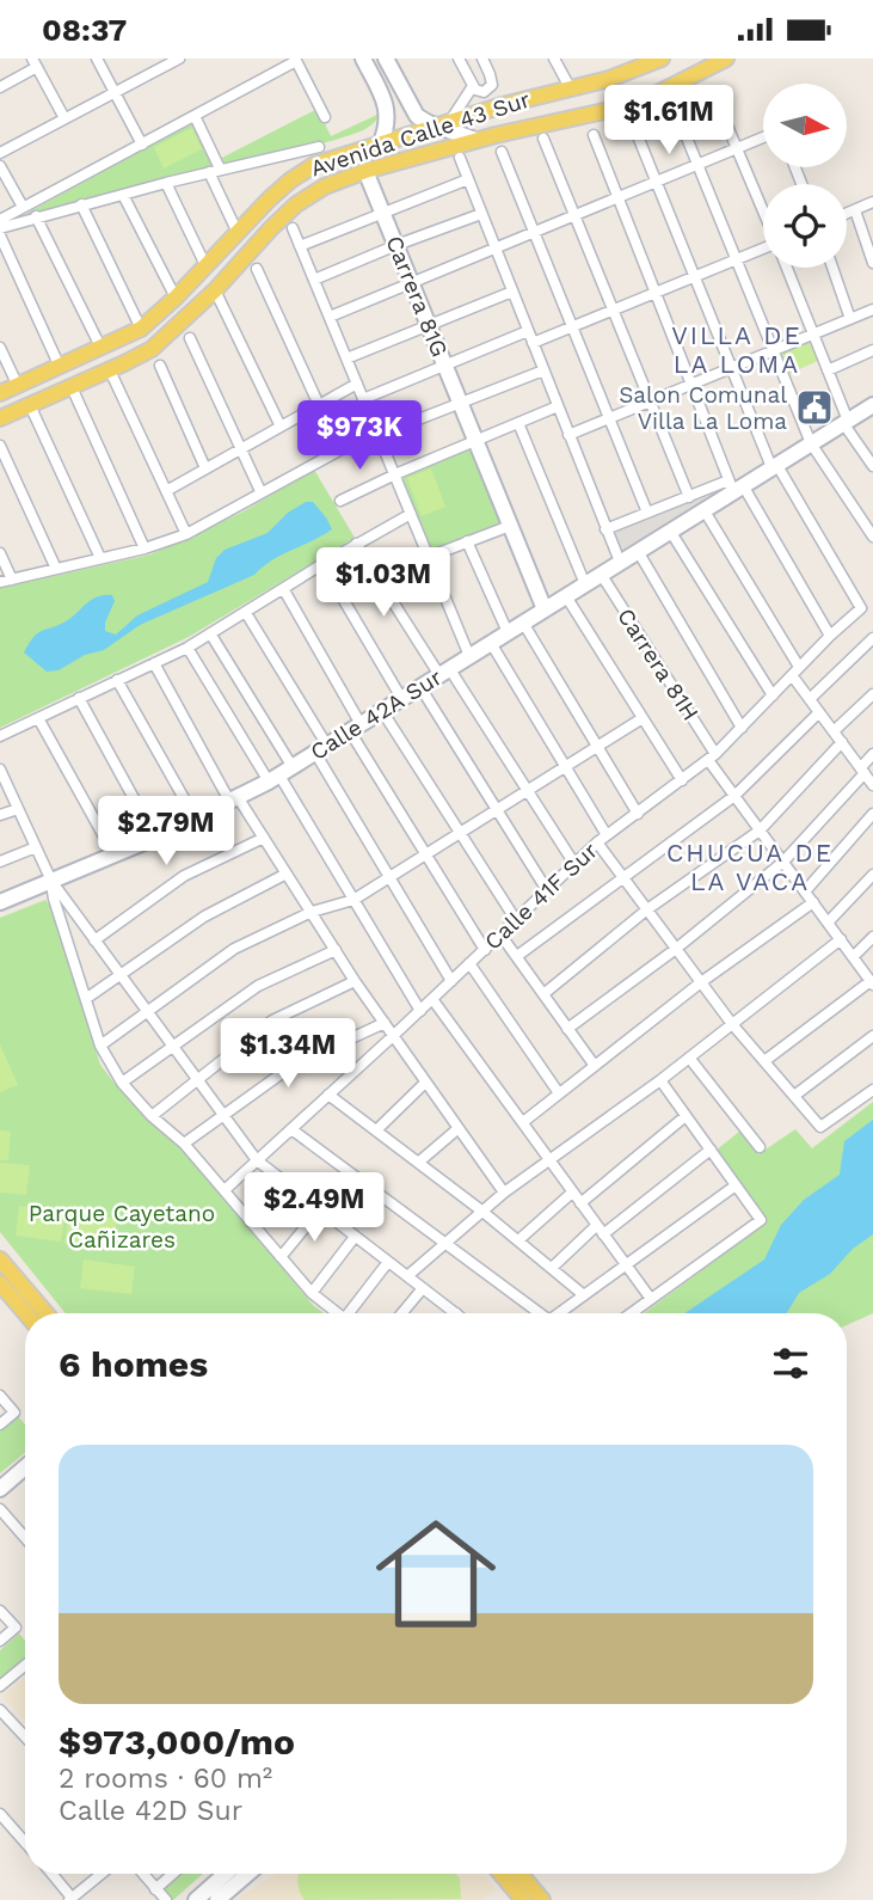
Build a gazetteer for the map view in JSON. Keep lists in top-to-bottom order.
{
  "streets": {
    "main road": ["Avenida Calle 43 Sur"],
    "street": [
      "Carrera 81G",
      "Carrera 81H",
      "Calle 42A Sur",
      "Calle 41F Sur"
    ]
  },
  "crossings": [
    ["Avenida Calle 43 Sur", "Carrera 81G"],
    ["Carrera 81G", "Calle 42A Sur"],
    ["Carrera 81H", "Calle 42A Sur"],
    ["Carrera 81H", "Calle 41F Sur"],
    ["Calle 42A Sur", "Calle 41F Sur"]
  ],
  "districts": ["VILLA DE LA LOMA", "CHUCUA DE LA VACA"],
  "parks": ["Parque Cayetano Cañizares"],
  "places": {
    "public building": ["Salon Comunal Villa La Loma"]
  },
  "north": "right",
  "page": {
    "status": "08:37",
    "price": [
      "$1.61M",
      "$973K",
      "$1.03M",
      "$2.79M",
      "$1.34M",
      "$2.49M"
    ],
    "heading": "6 homes",
    "list": [
      {
        "name": "$973,000/mo",
        "note": "2 rooms · 60 m² · Calle 42D Sur"
      }
    ]
  }
}
